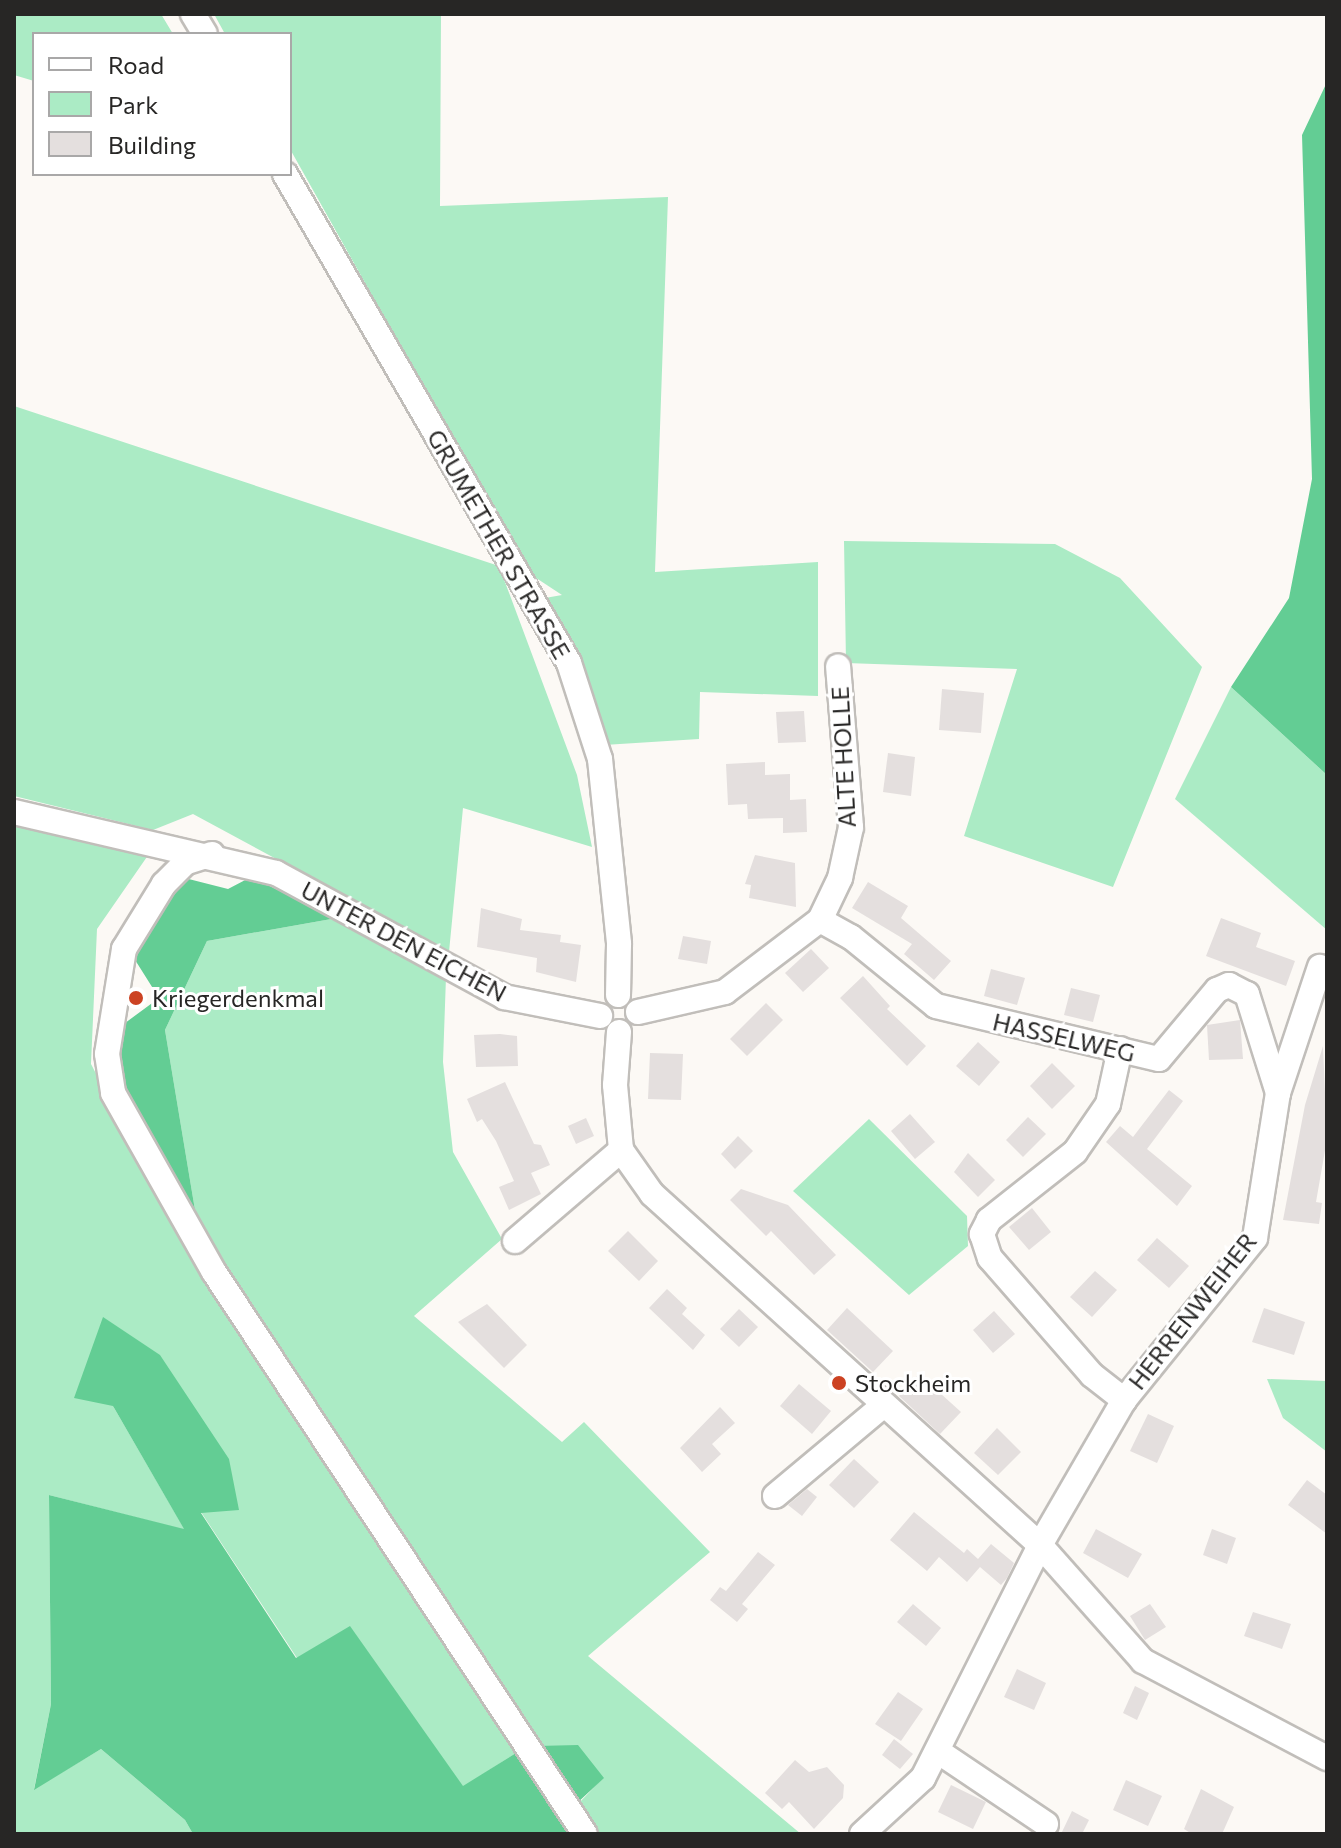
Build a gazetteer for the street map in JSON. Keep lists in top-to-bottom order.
{
  "streets": {
    "street": [
      "GRUMETHER STRASSE",
      "ALTE HOLLE",
      "UNTER DEN EICHEN",
      "HASSELWEG",
      "HERRENWEIHER"
    ]
  },
  "crossings": [
    ["GRUMETHER STRASSE", "ALTE HOLLE"],
    ["GRUMETHER STRASSE", "UNTER DEN EICHEN"],
    ["ALTE HOLLE", "UNTER DEN EICHEN"],
    ["ALTE HOLLE", "HASSELWEG"],
    ["HASSELWEG", "HERRENWEIHER"]
  ],
  "places": ["Kriegerdenkmal", "Stockheim"],
  "legend": ["Road", "Park", "Building"]
}
